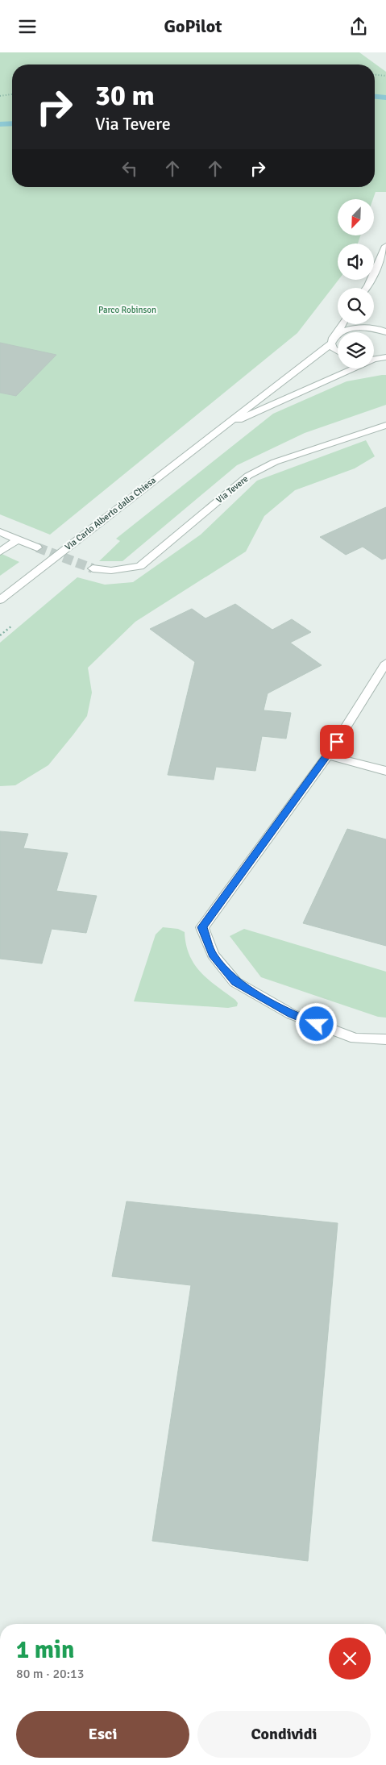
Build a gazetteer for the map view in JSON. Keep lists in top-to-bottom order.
{
  "streets": {
    "street": ["Via Tevere", "Via Carlo Alberto dalla Chiesa"]
  },
  "parks": ["Parco Robinson"],
  "north": "bottom left",
  "page": {
    "header": "GoPilot",
    "turn": ["30 m", "Via Tevere"],
    "heading": ["1 min", "80 m · 20:13"],
    "buttons": ["Esci", "Condividi"]
  }
}
